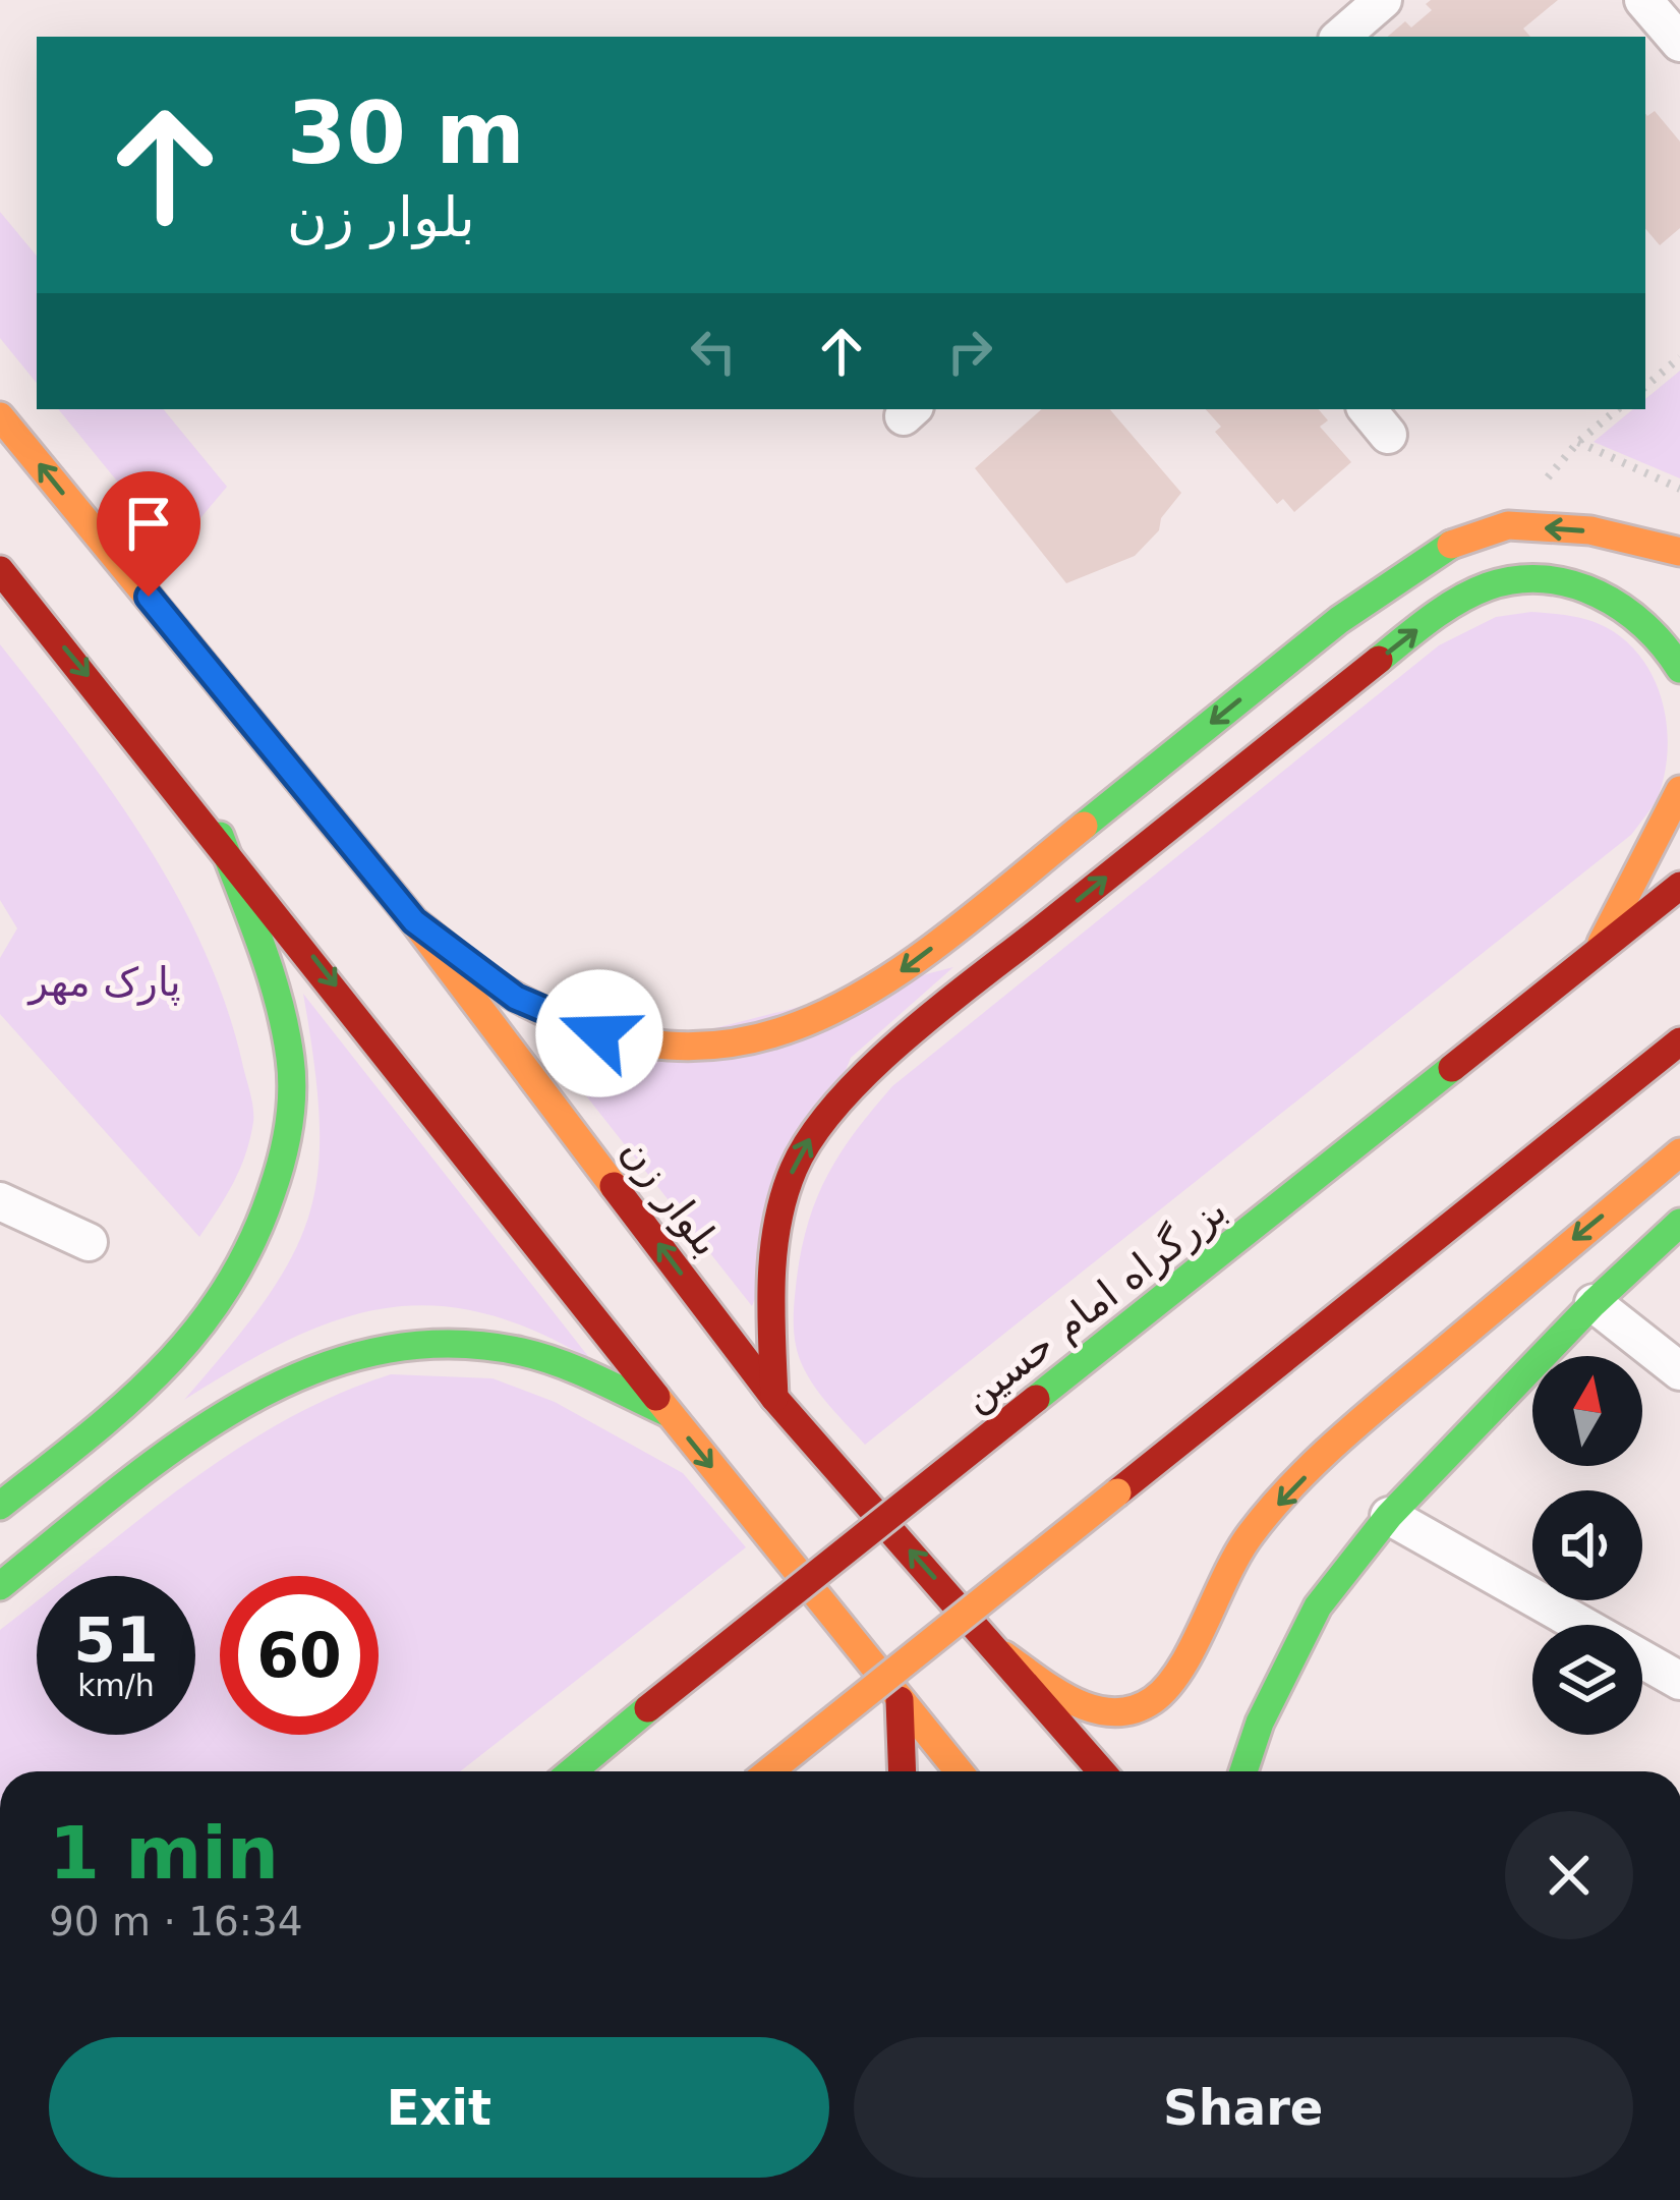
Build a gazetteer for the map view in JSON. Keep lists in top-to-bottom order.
{
  "streets": {
    "main road": ["بلوار زن", "بزرگراه امام حسین"]
  },
  "parks": ["پارک مهر"],
  "north": "top",
  "page": {
    "turn": ["30 m", "بلوار زن"],
    "speed": "51 km/h",
    "limit": "60",
    "heading": ["1 min", "90 m · 16:34"],
    "buttons": ["Exit", "Share"]
  }
}
